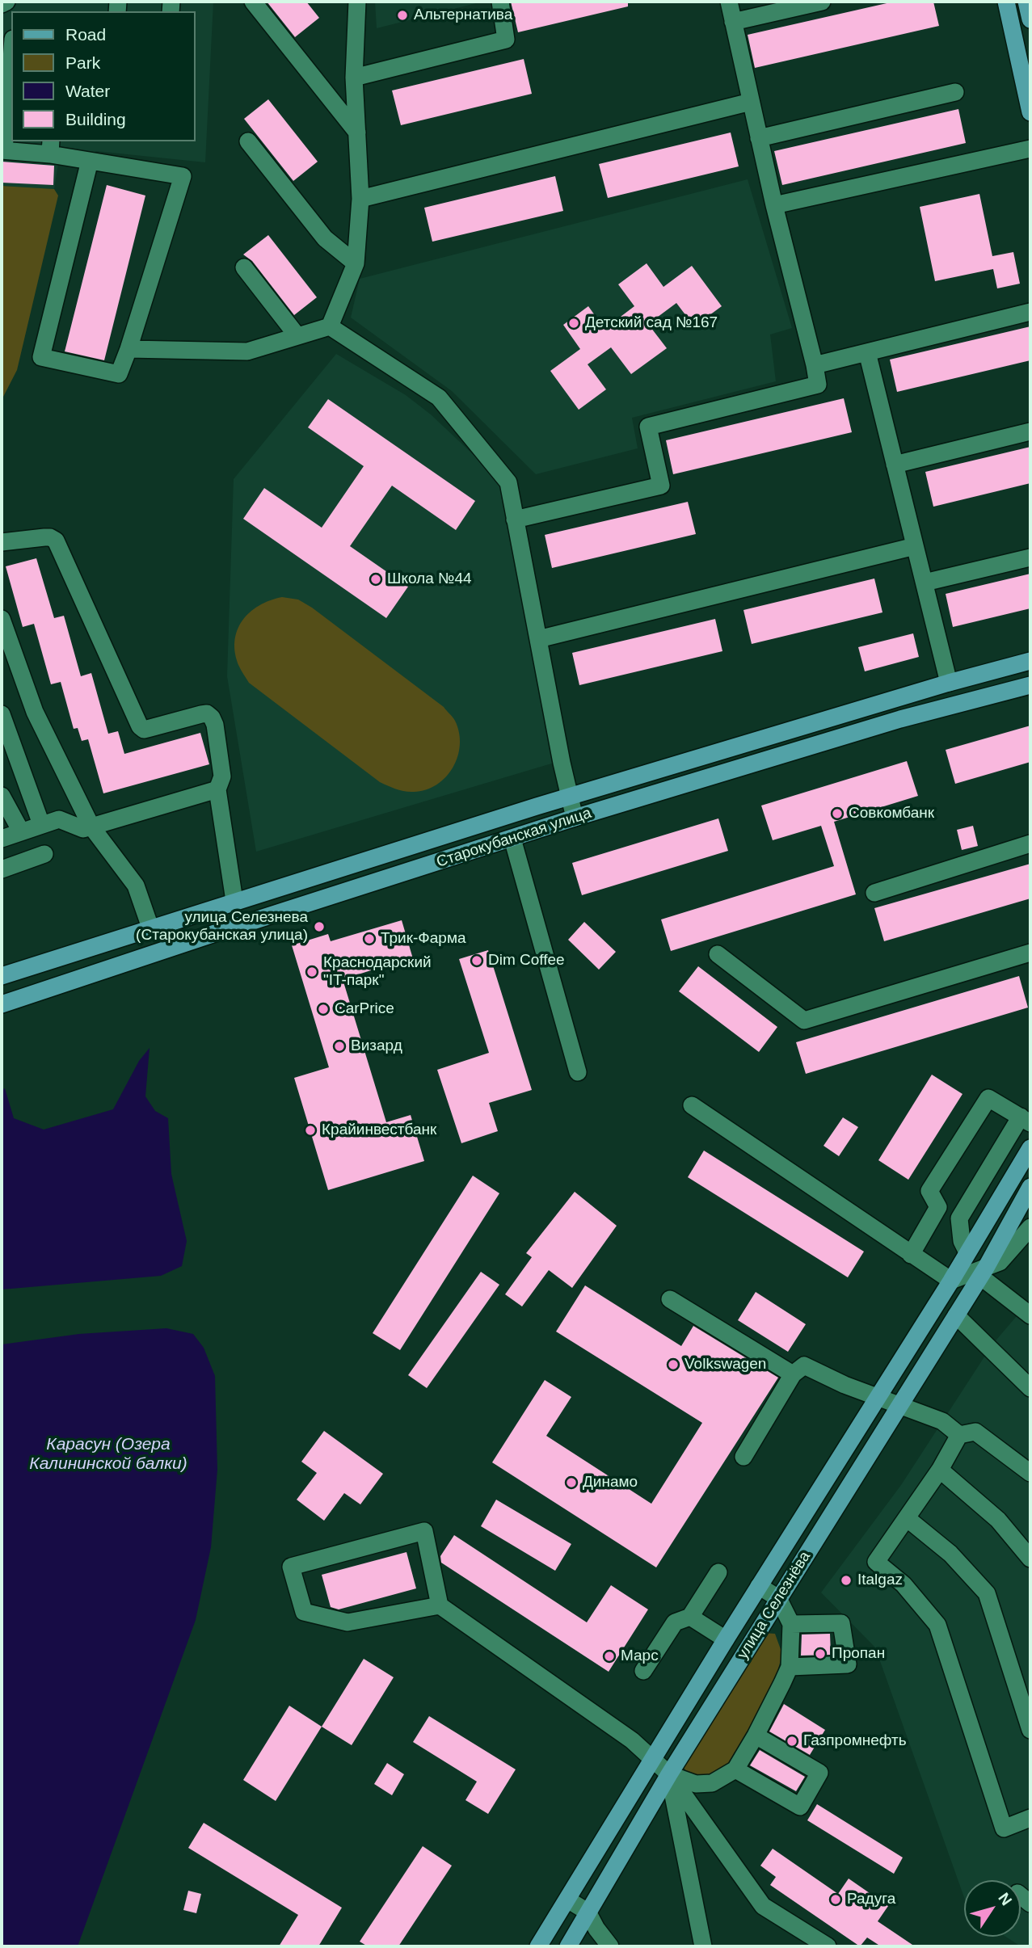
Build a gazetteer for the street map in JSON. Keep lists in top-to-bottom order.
{
  "streets": {
    "main road": ["Старокубанская улица", "улица Селезнёва"]
  },
  "water": ["Карасун (Озера Калининской балки)"],
  "places": [
    "Альтернатива",
    "Детский сад №167",
    "Школа №44",
    "Совкомбанк",
    "улица Селезнева (Старокубанская улица)",
    "Трик-Фарма",
    "Dim Coffee",
    "Краснодарский \"IT-парк\"",
    "CarPrice",
    "Визард",
    "Крайинвестбанк",
    "Volkswagen",
    "Динамо",
    "Italgaz",
    "Пропан",
    "Марс",
    "Газпромнефть",
    "Радуга"
  ],
  "legend": [
    "Road",
    "Park",
    "Water",
    "Building"
  ],
  "north": "top right"
}
